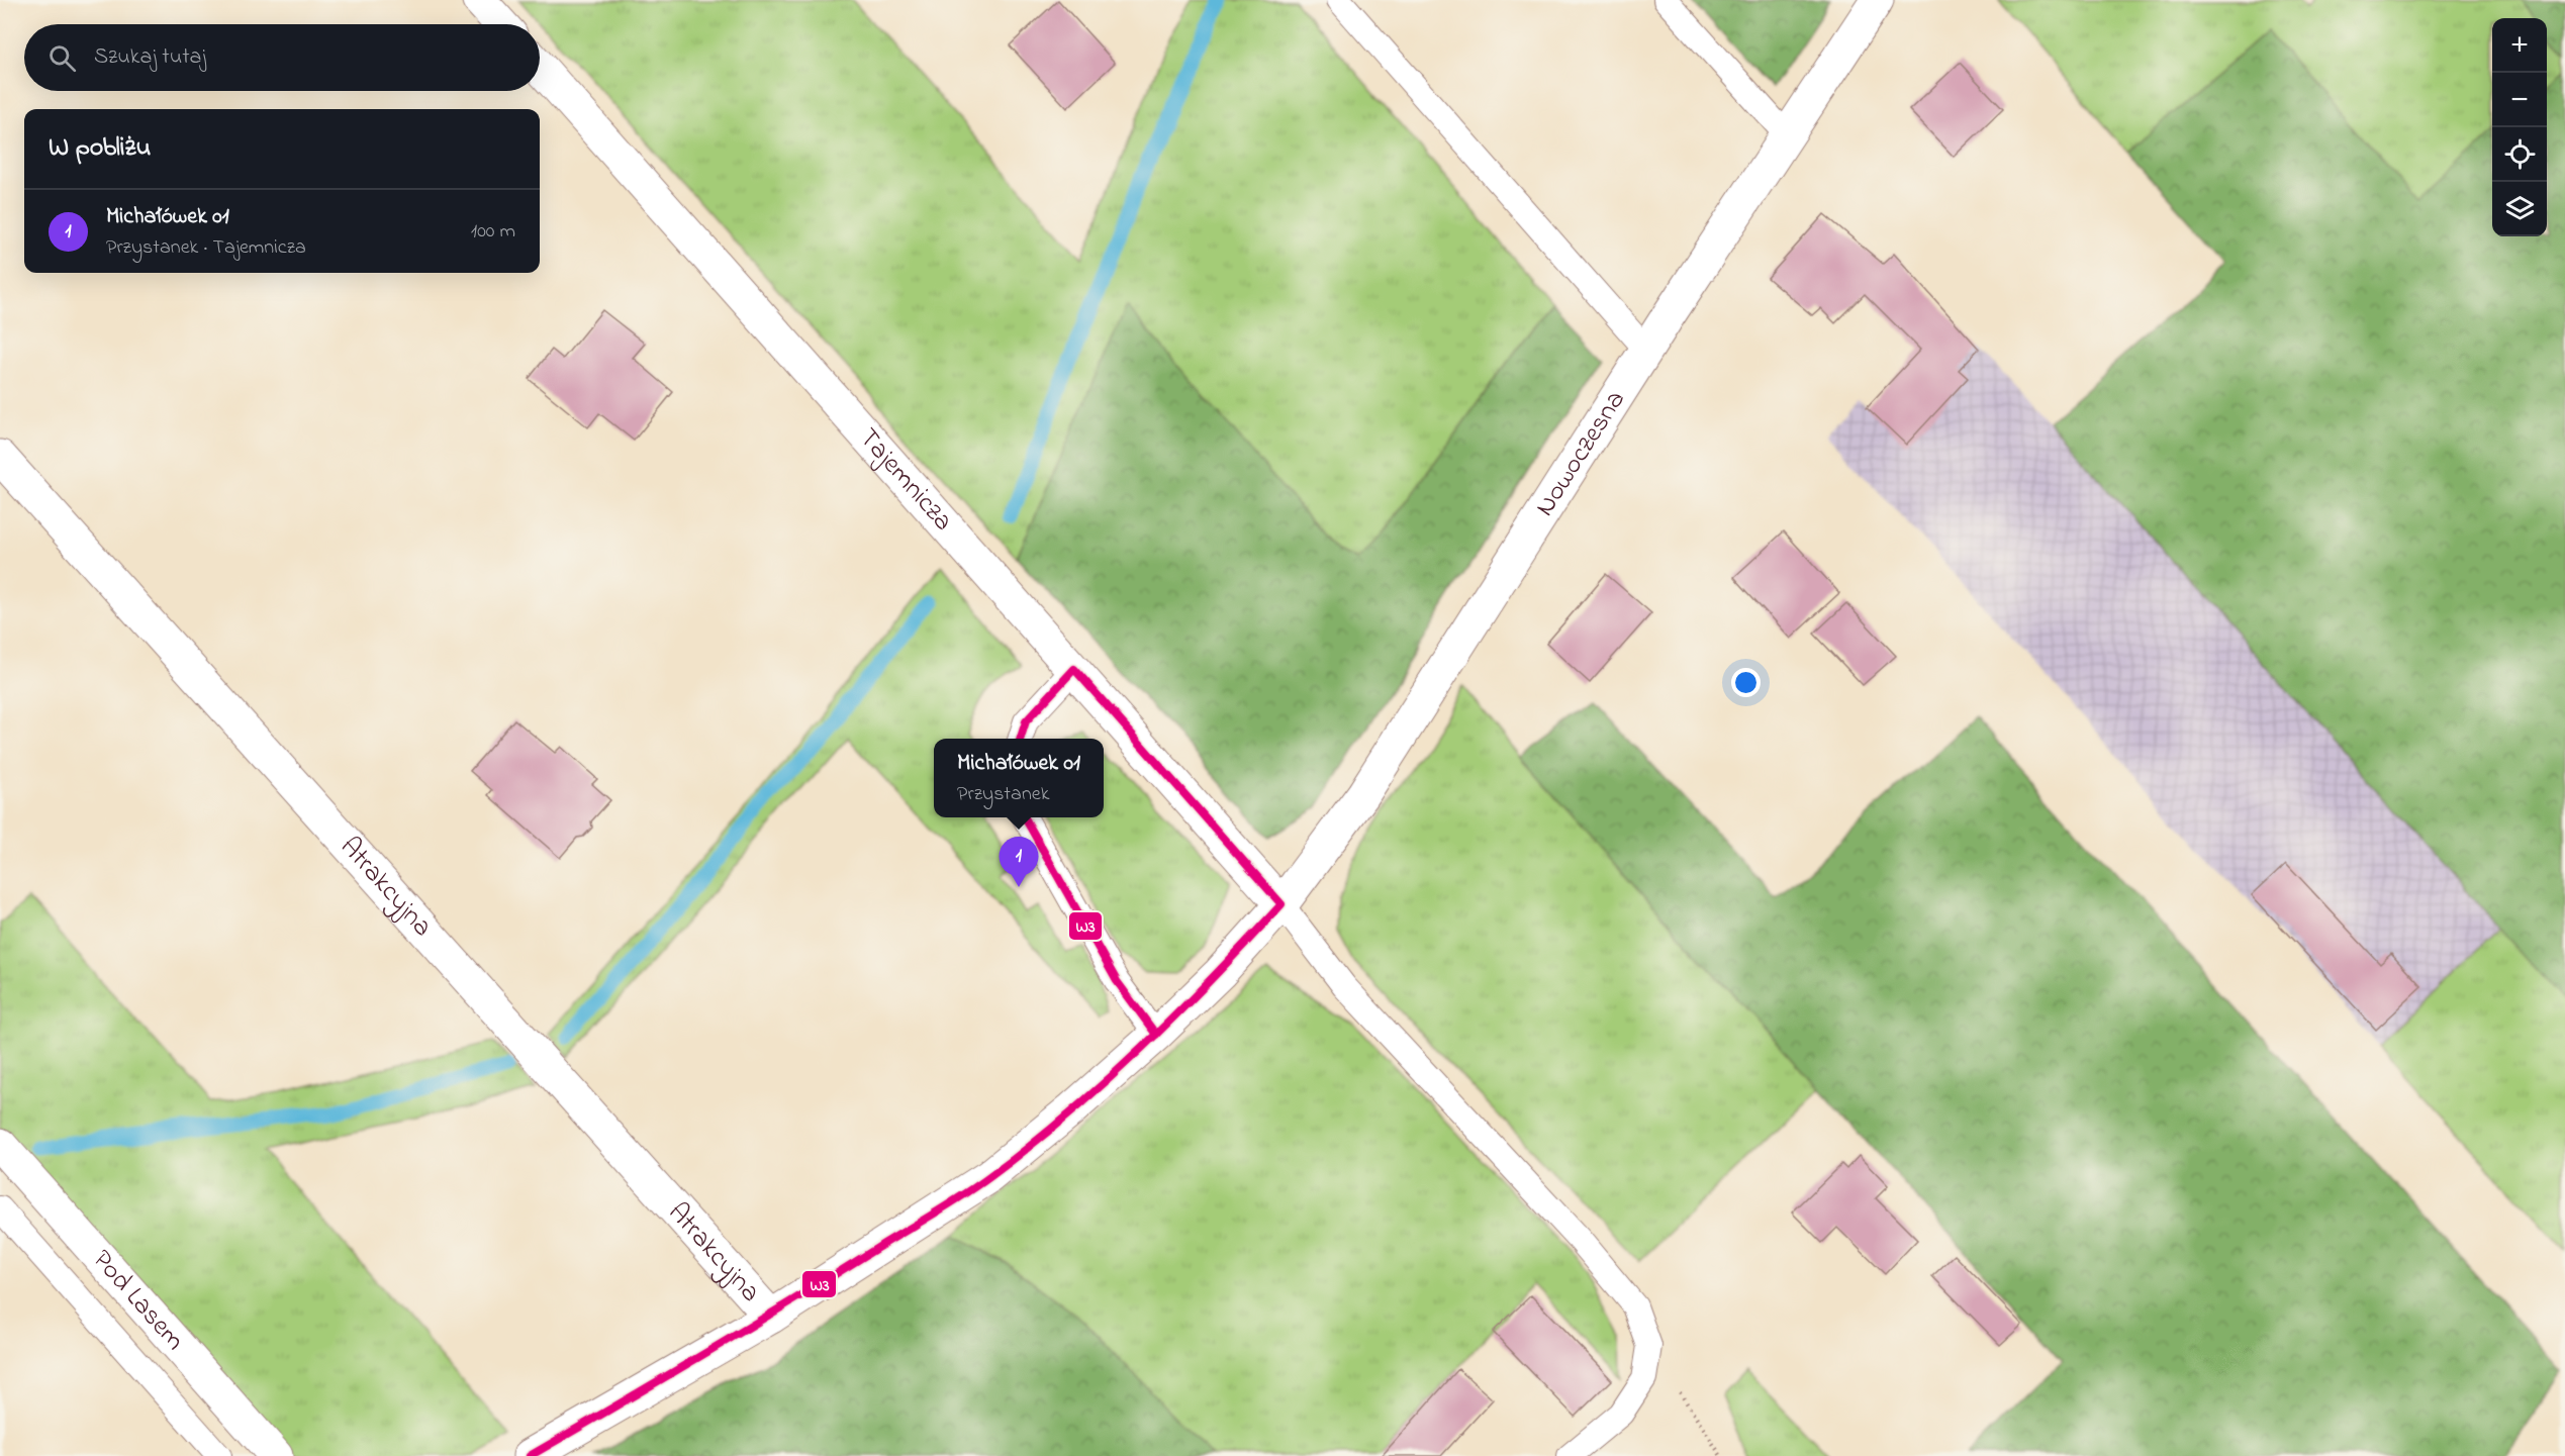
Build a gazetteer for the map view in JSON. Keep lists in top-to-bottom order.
{
  "streets": {
    "street": [
      "Nowoczesna",
      "Tajemnicza",
      "Atrakcyjna",
      "Pod Lasem"
    ]
  },
  "crossings": [
    ["Nowoczesna", "Tajemnicza"],
    ["Nowoczesna", "Atrakcyjna"]
  ],
  "lines": ["transit line W3"],
  "page": {
    "map_buttons": ["+", "−"],
    "search": "Szukaj tutaj",
    "heading": "W pobliżu",
    "list": [
      {
        "mark": "1",
        "name": "Michałówek 01",
        "note": "Przystanek · Tajemnicza",
        "value": "100 m"
      }
    ],
    "popup": ["Michałówek 01", "Przystanek"],
    "pins": "1"
  }
}
